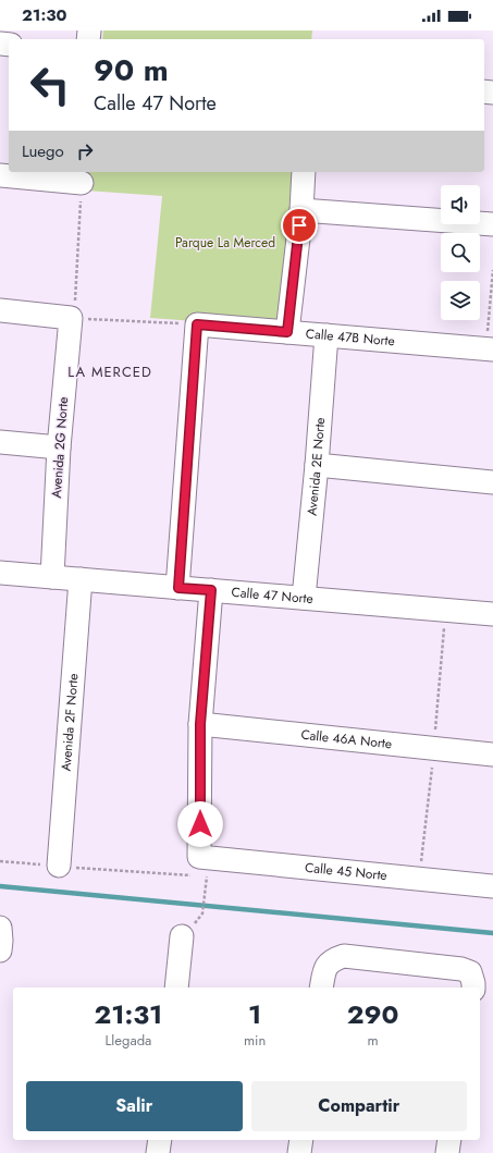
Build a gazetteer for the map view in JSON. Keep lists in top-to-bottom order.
{
  "streets": {
    "street": [
      "Calle 47B Norte",
      "Avenida 2G Norte",
      "Avenida 2E Norte",
      "Calle 47 Norte",
      "Avenida 2F Norte",
      "Calle 46A Norte",
      "Calle 45 Norte"
    ]
  },
  "crossings": [
    ["Calle 47B Norte", "Avenida 2E Norte"],
    ["Avenida 2G Norte", "Calle 47 Norte"],
    ["Avenida 2E Norte", "Calle 47 Norte"],
    ["Calle 47 Norte", "Avenida 2F Norte"]
  ],
  "districts": ["LA MERCED"],
  "parks": ["Parque La Merced"],
  "page": {
    "status": "21:30",
    "turn": ["90 m", "Calle 47 Norte"],
    "then": "Luego",
    "eta": [
      "21:31",
      "Llegada",
      "1",
      "min",
      "290",
      "m"
    ],
    "buttons": ["Salir", "Compartir"]
  }
}
